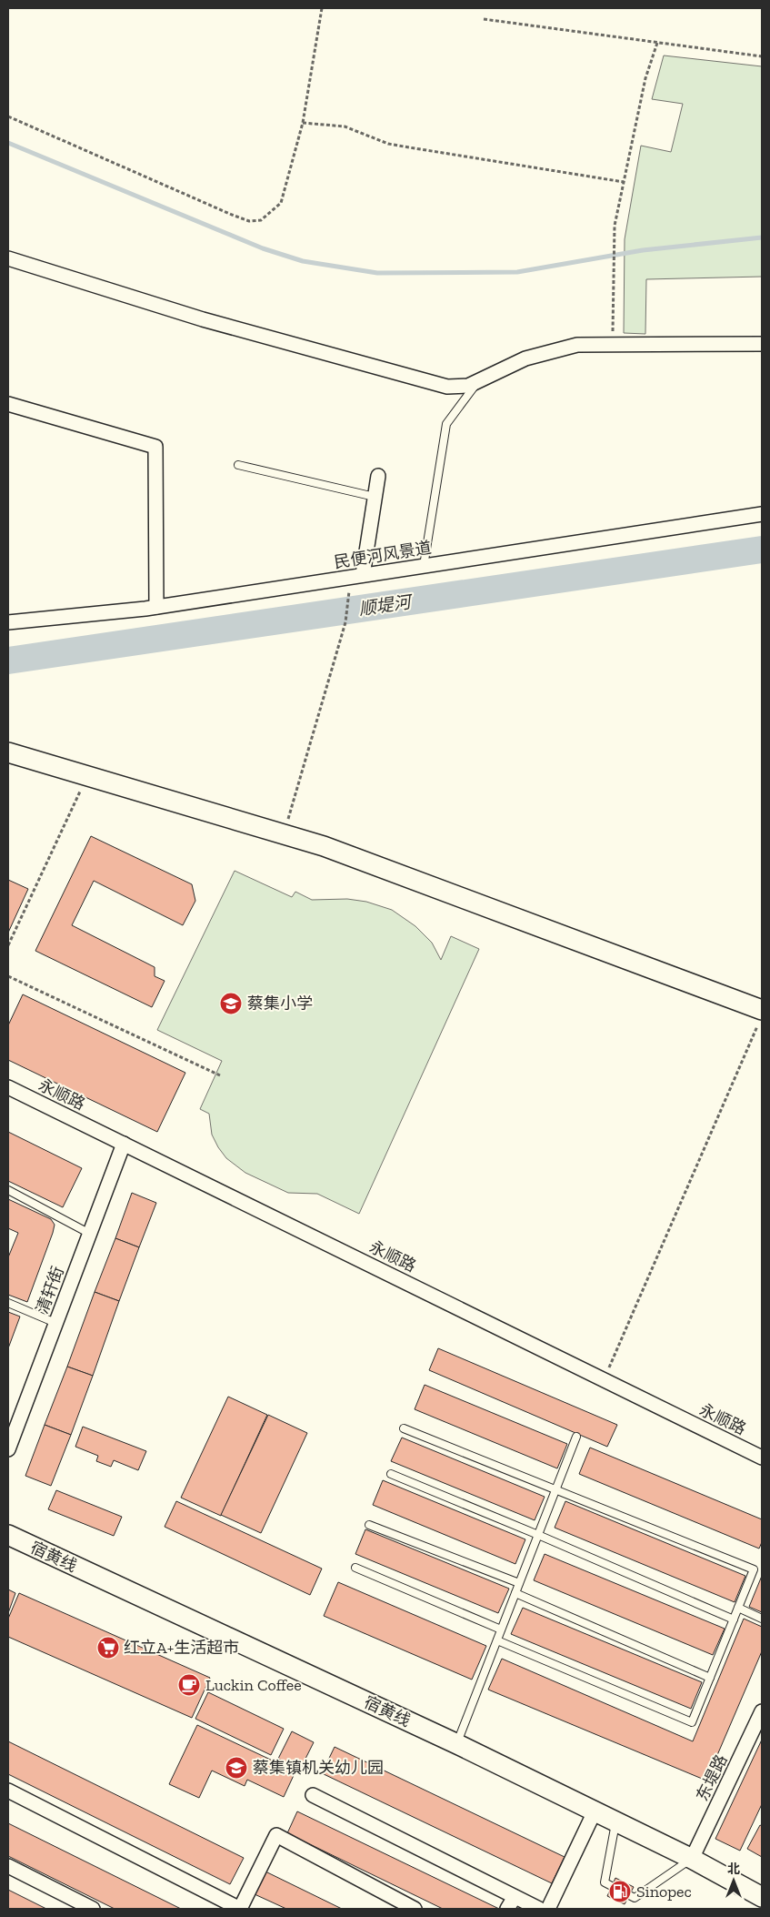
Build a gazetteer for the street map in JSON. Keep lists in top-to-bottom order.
{
  "streets": {
    "main road": ["宿黄线"],
    "street": [
      "民便河风景道",
      "永顺路",
      "清轩街",
      "东堤路"
    ]
  },
  "crossings": [
    ["永顺路", "清轩街"],
    ["宿黄线", "东堤路"]
  ],
  "water": ["顺堤河"],
  "places": {
    "school or university": ["蔡集小学", "蔡集镇机关幼儿园"],
    "supermarket": ["红立A+生活超市"],
    "cafe": ["Luckin Coffee"],
    "fuel station": ["Sinopec"]
  },
  "north": "top"
}
